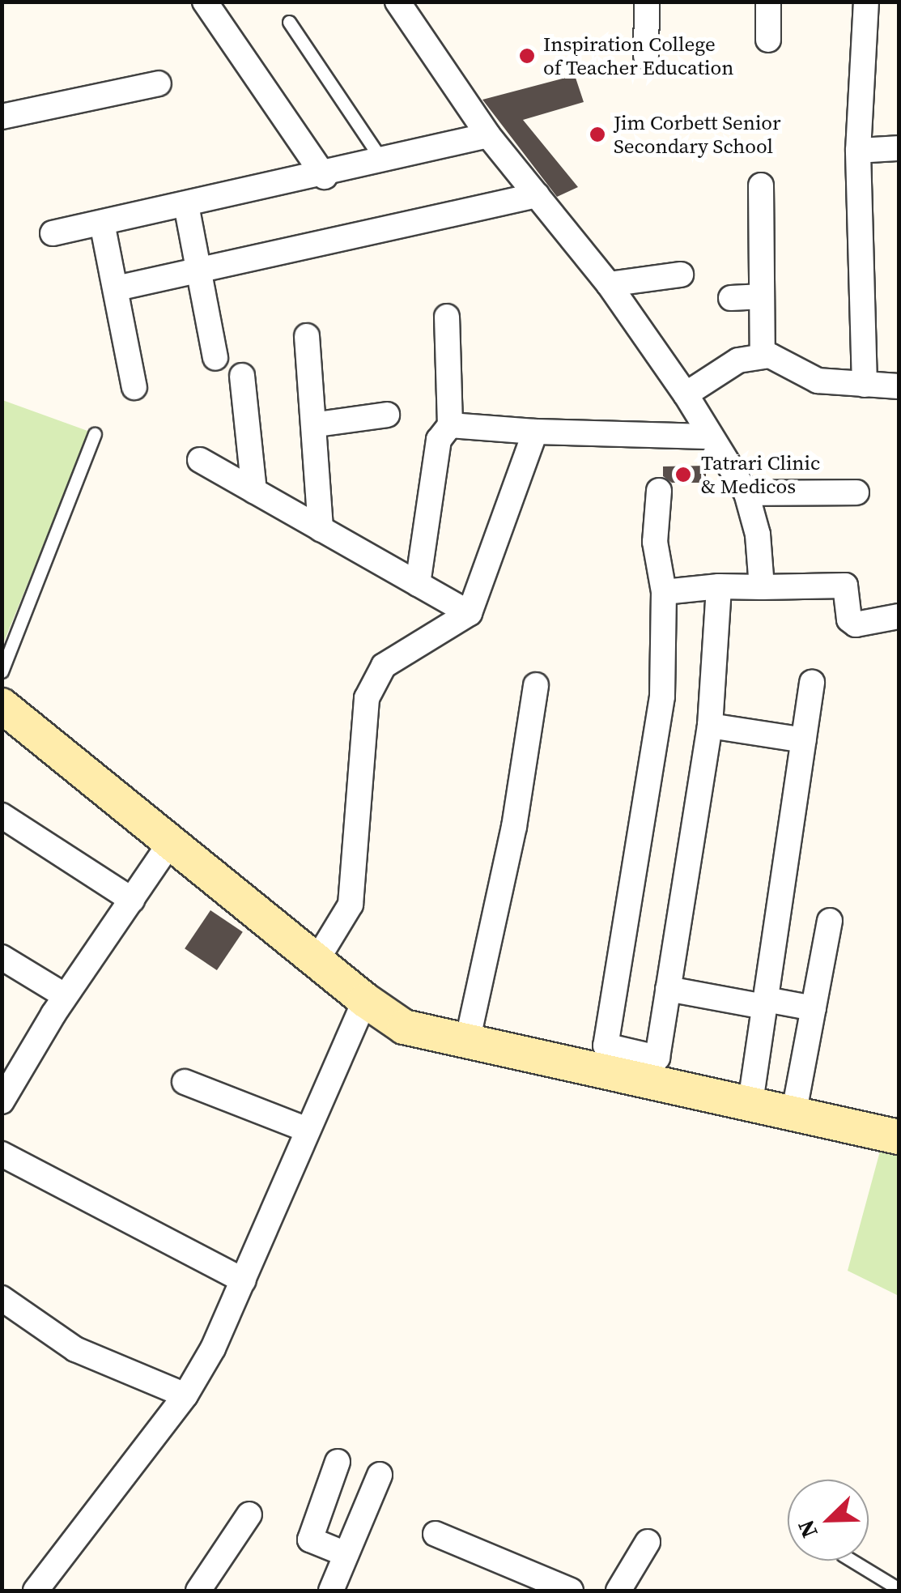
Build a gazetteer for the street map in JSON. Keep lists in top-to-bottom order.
{
  "places": ["Inspiration College of Teacher Education", "Jim Corbett Senior Secondary School", "Tatrari Clinic & Medicos"],
  "north": "bottom left"
}
